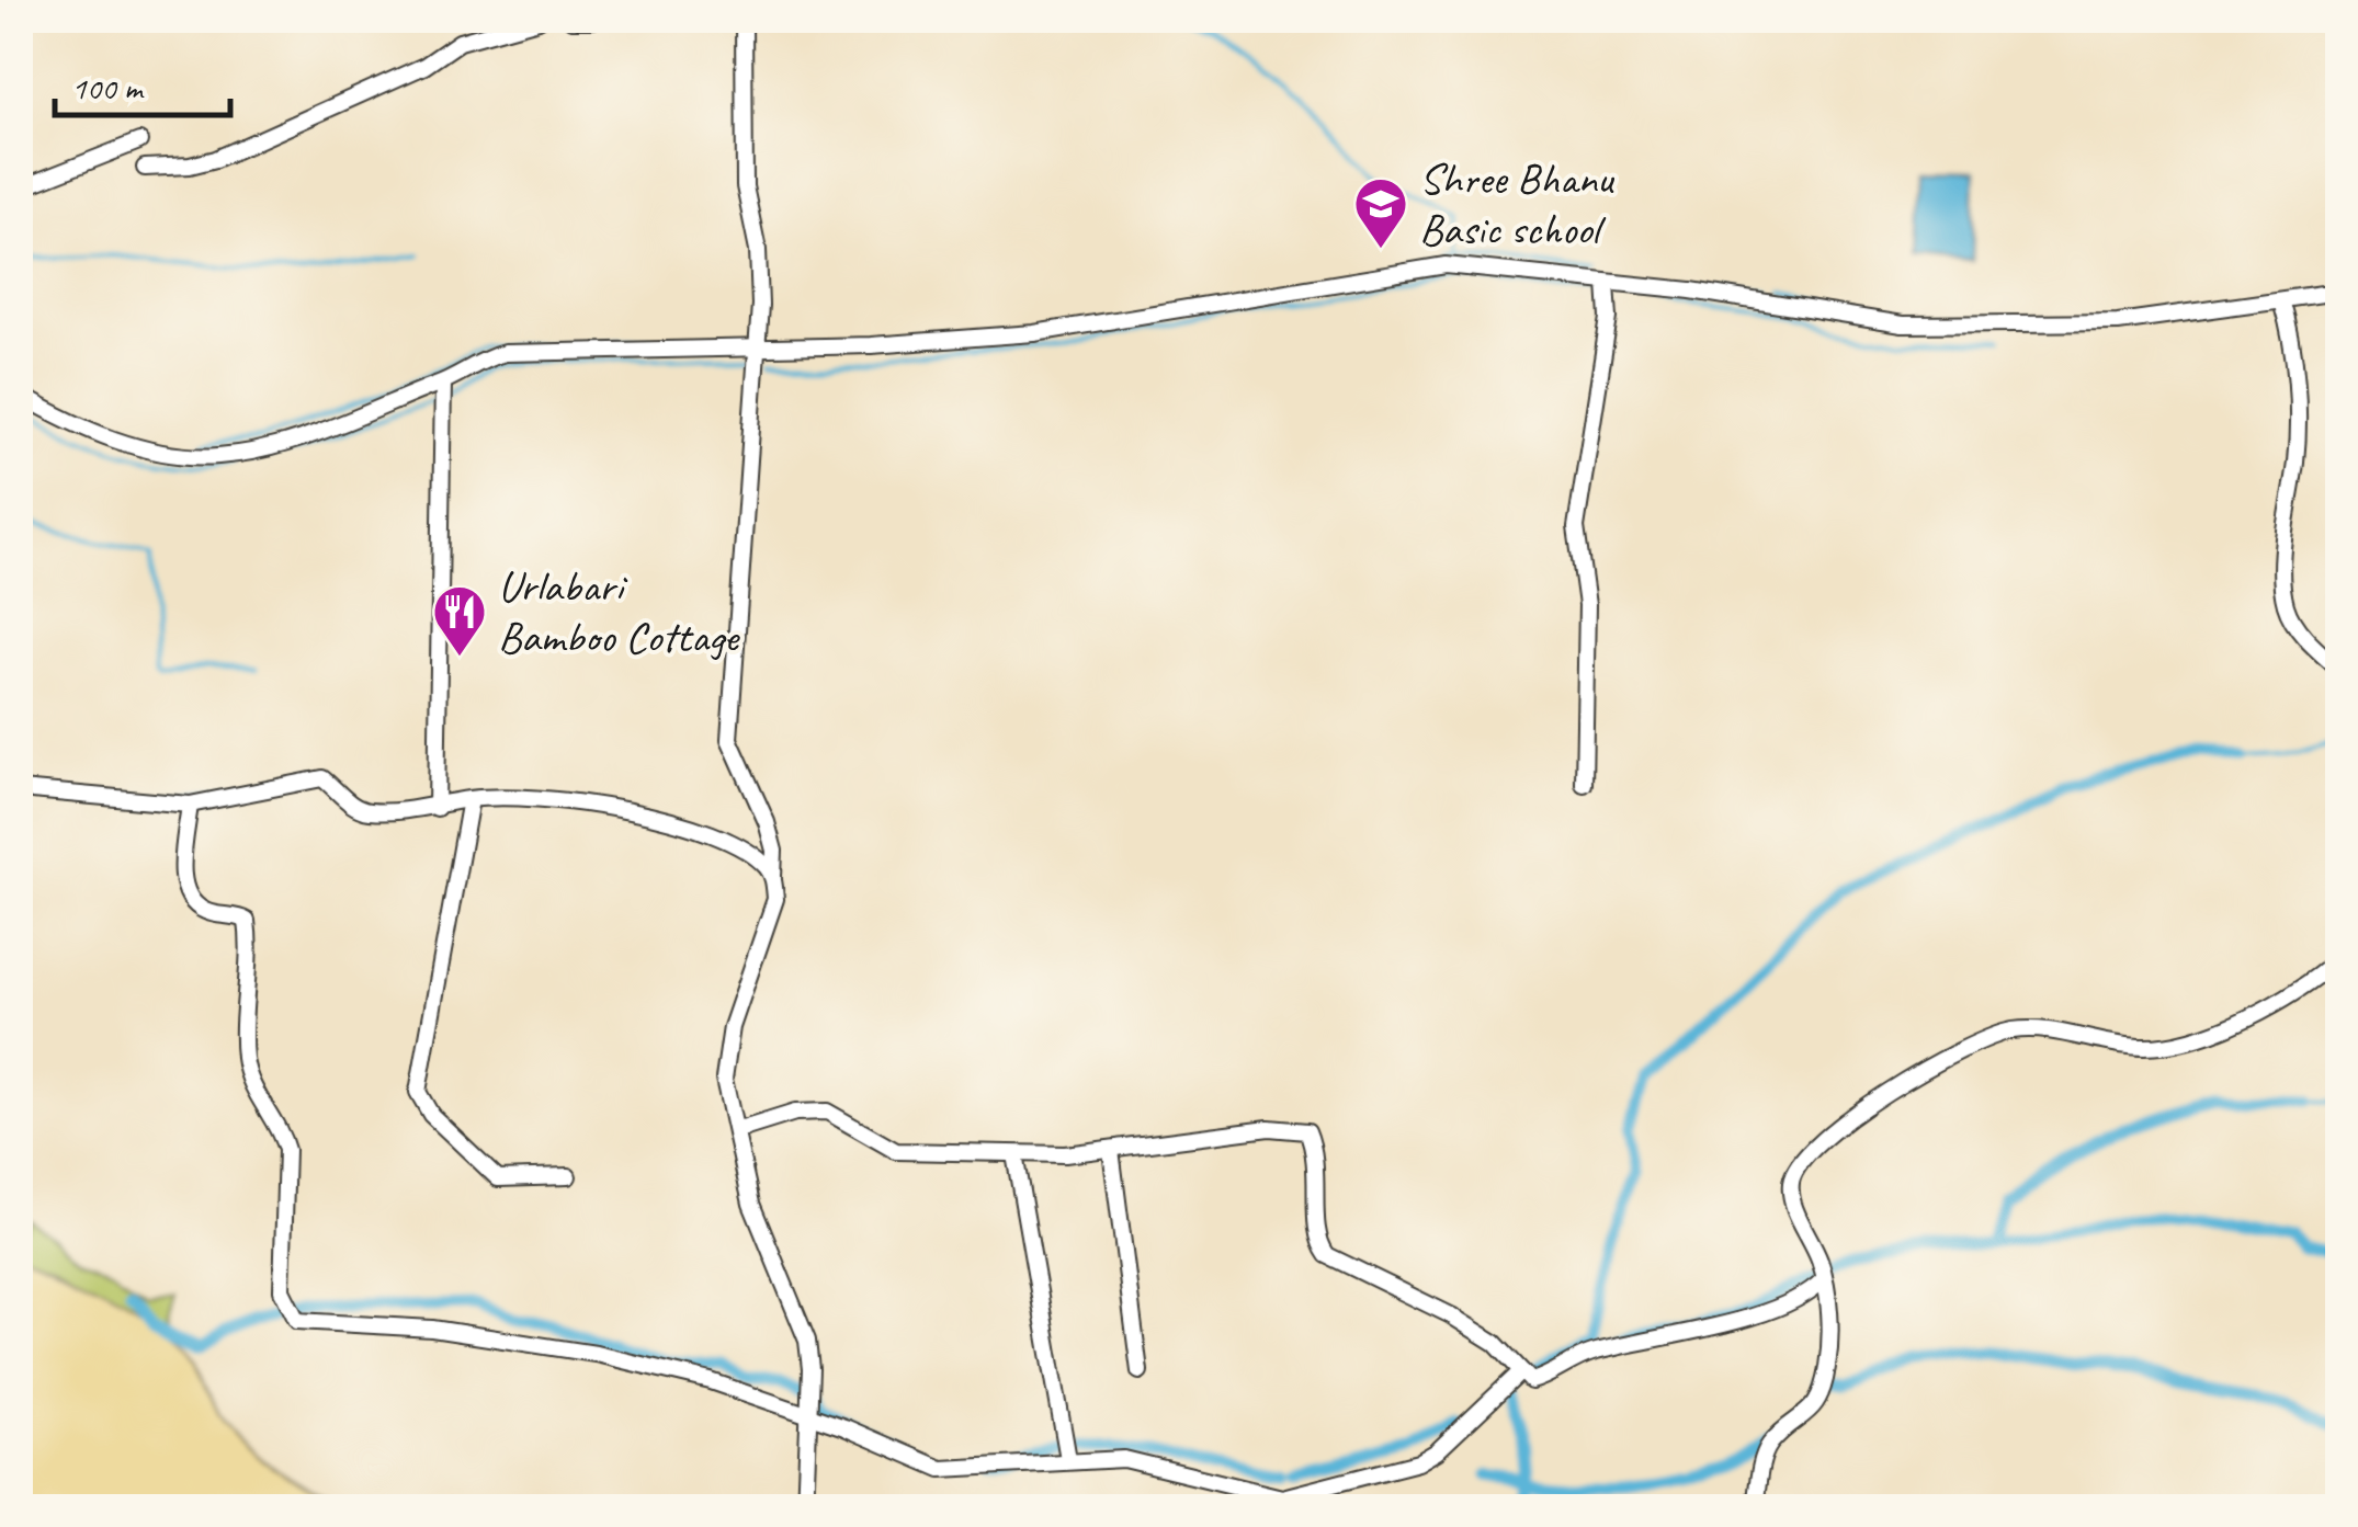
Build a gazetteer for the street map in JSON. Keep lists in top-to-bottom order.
{
  "places": {
    "school or university": ["Shree Bhanu Basic school"],
    "restaurant": ["Urlabari Bamboo Cottage"]
  },
  "scale_bar": "100 m"
}
